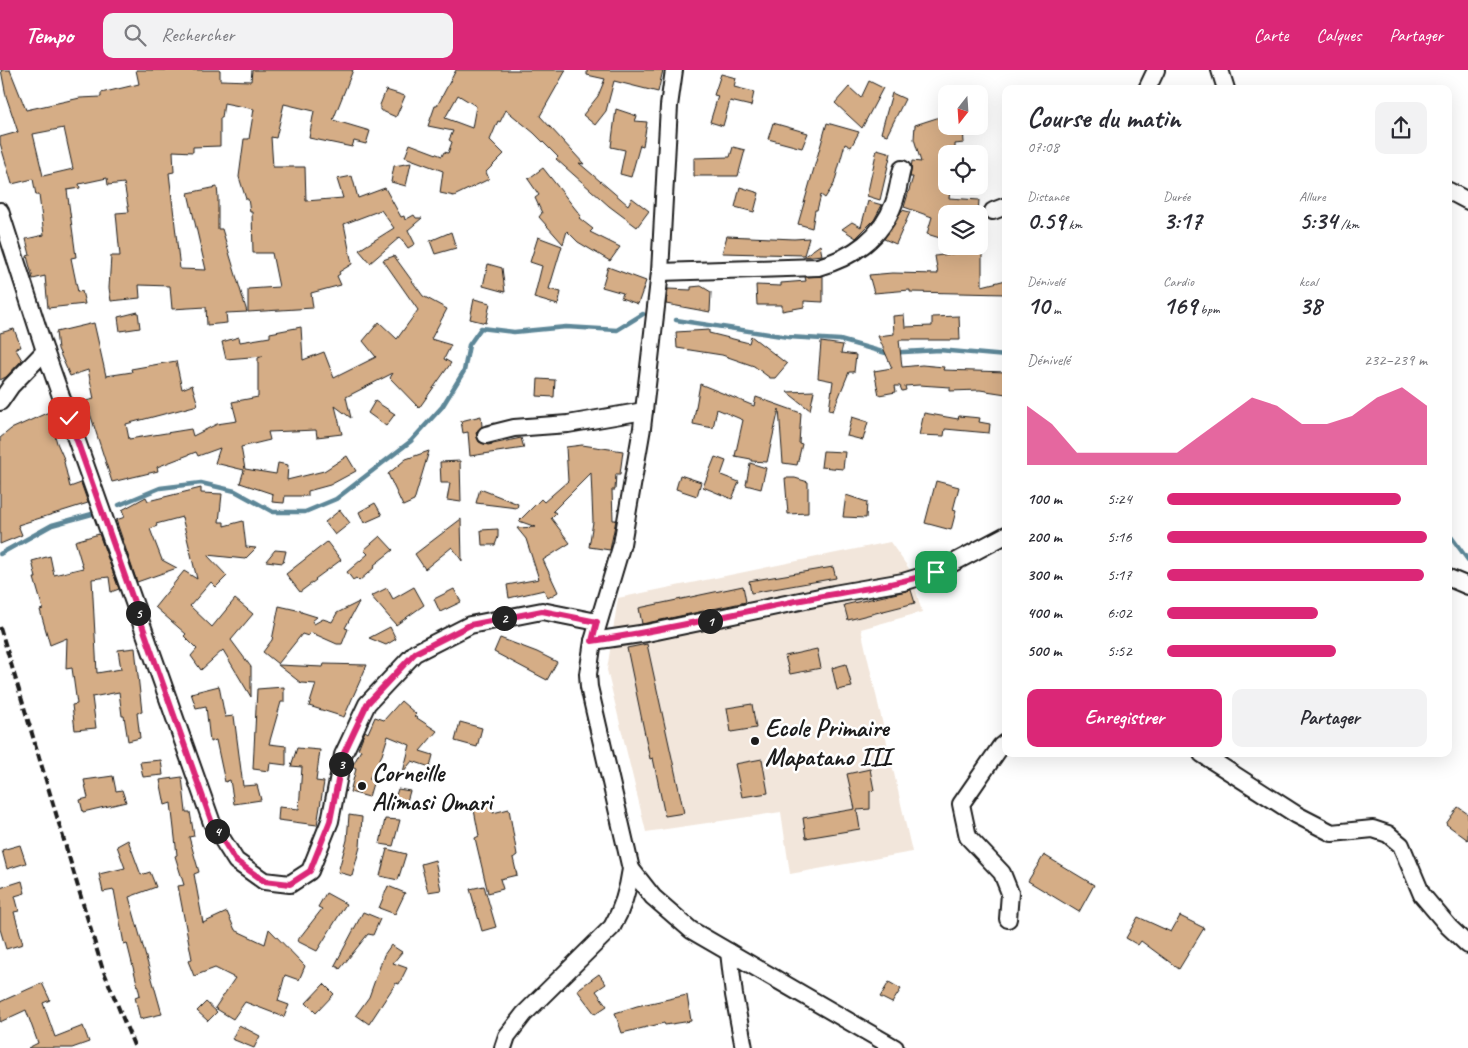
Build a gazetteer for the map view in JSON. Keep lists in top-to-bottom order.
{
  "places": ["Ecole Primaire Mapatano III", "Corneille Alimasi Omari"],
  "north": "bottom",
  "page": {
    "header": "Tempo",
    "search": "Rechercher",
    "nav": ["Carte", "Calques", "Partager"],
    "heading": ["Course du matin", "07:08"],
    "stats": [
      ["Distance", "0.59 km"],
      ["Durée", "3:17"],
      ["Allure", "5:34 /km"],
      ["Dénivelé", "10 m"],
      ["Cardio", "169 bpm"],
      ["kcal", "38"]
    ],
    "chart": ["Dénivelé", "232–239 m"],
    "list": [
      {
        "name": "100 m",
        "note": "5:24"
      },
      {
        "name": "200 m",
        "note": "5:16"
      },
      {
        "name": "300 m",
        "note": "5:17"
      },
      {
        "name": "400 m",
        "note": "6:02"
      },
      {
        "name": "500 m",
        "note": "5:52"
      }
    ],
    "pins": [
      "5",
      "2",
      "1",
      "3",
      "4"
    ],
    "buttons": ["Enregistrer", "Partager"]
  }
}
